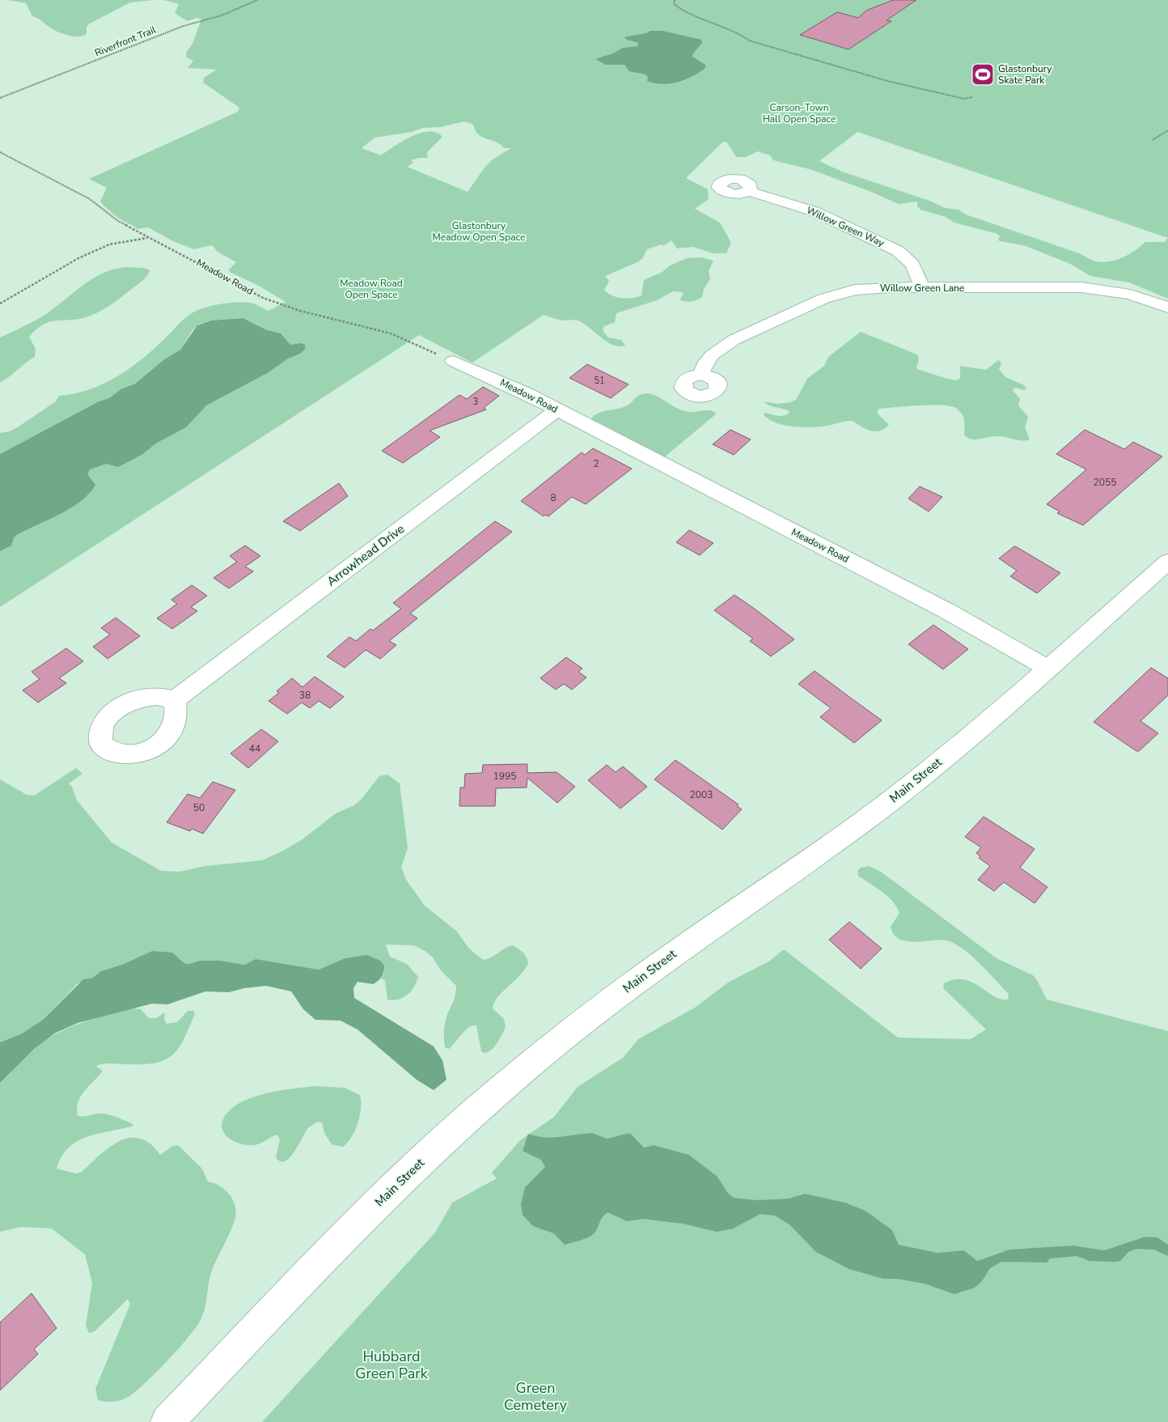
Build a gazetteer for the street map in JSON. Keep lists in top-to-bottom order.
{
  "streets": {
    "street": [
      "Willow Green Way",
      "Meadow Road",
      "Willow Green Lane",
      "Arrowhead Drive",
      "Main Street"
    ],
    "path": ["Riverfront Trail"]
  },
  "crossings": [
    ["Willow Green Way", "Willow Green Lane"],
    ["Meadow Road", "Arrowhead Drive"],
    ["Meadow Road", "Main Street"]
  ],
  "parks": [
    "Carson–Town Hall Open Space",
    "Glastonbury Meadow Open Space",
    "Meadow Road Open Space",
    "Hubbard Green Park",
    "Green Cemetery"
  ],
  "places": {
    "sports": ["Glastonbury Skate Park"]
  },
  "house_numbers": [
    "51",
    "3",
    "2",
    "2055",
    "8",
    "38",
    "44",
    "1995",
    "2003",
    "50"
  ]
}
